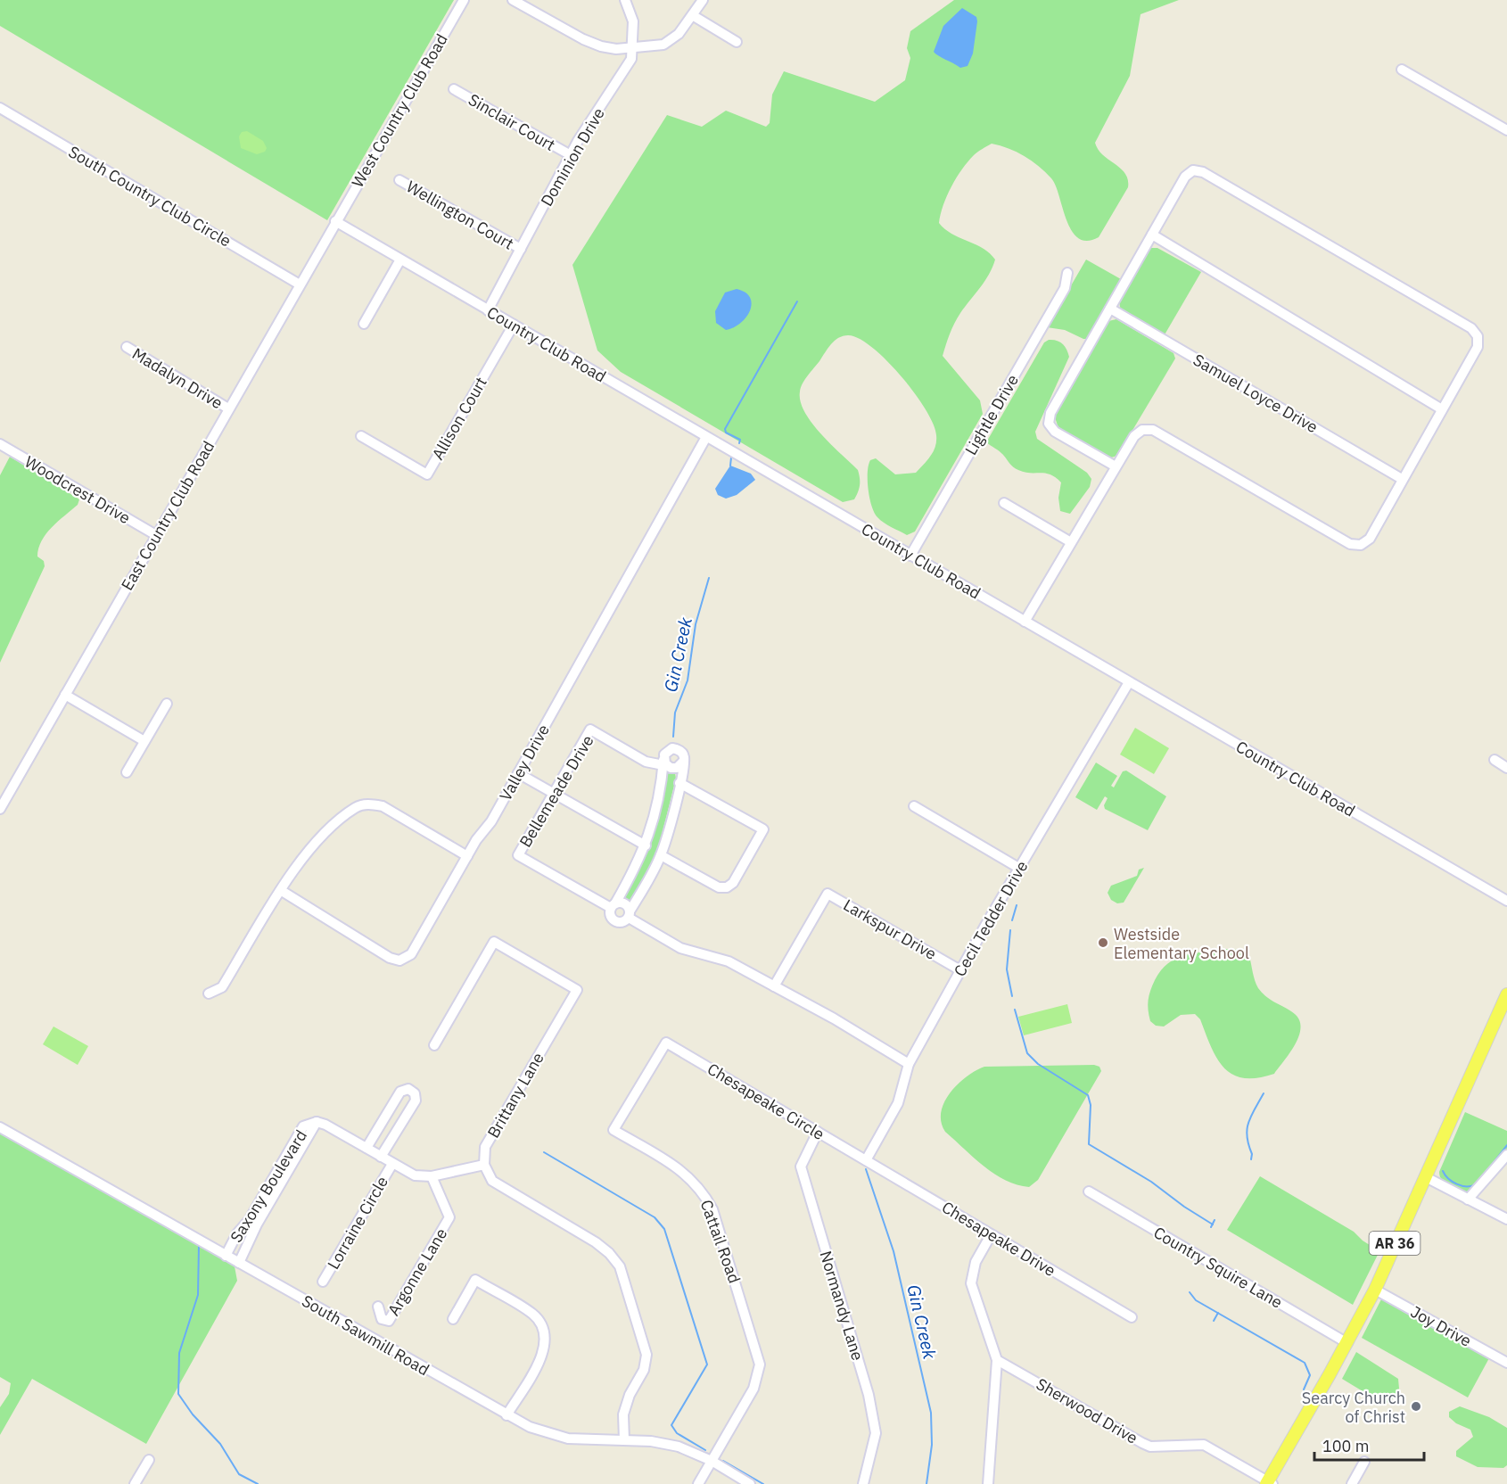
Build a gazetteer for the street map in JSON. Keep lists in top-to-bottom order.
{
  "streets": {
    "main road": ["AR 36"],
    "street": [
      "West Country Club Road",
      "Sinclair Court",
      "Dominion Drive",
      "South Country Club Circle",
      "Wellington Court",
      "Country Club Road",
      "Madalyn Drive",
      "Samuel Loyce Drive",
      "Lightle Drive",
      "Allison Court",
      "Woodcrest Drive",
      "East Country Club Road",
      "Valley Drive",
      "Bellemeade Drive",
      "Cecil Tedder Drive",
      "Larkspur Drive",
      "Brittany Lane",
      "Chesapeake Circle",
      "Saxony Boulevard",
      "Lorraine Circle",
      "Chesapeake Drive",
      "Cattail Road",
      "Country Squire Lane",
      "Argonne Lane",
      "Normandy Lane",
      "Joy Drive",
      "South Sawmill Road",
      "Sherwood Drive"
    ]
  },
  "crossings": [
    ["West Country Club Road", "Country Club Road"],
    ["West Country Club Road", "East Country Club Road"],
    ["Sinclair Court", "Dominion Drive"],
    ["Dominion Drive", "Wellington Court"],
    ["Dominion Drive", "Country Club Road"],
    ["South Country Club Circle", "East Country Club Road"],
    ["Country Club Road", "Lightle Drive"],
    ["Country Club Road", "Allison Court"],
    ["Country Club Road", "East Country Club Road"],
    ["Country Club Road", "Valley Drive"],
    ["Country Club Road", "Cecil Tedder Drive"],
    ["Madalyn Drive", "East Country Club Road"],
    ["Woodcrest Drive", "East Country Club Road"],
    ["Cecil Tedder Drive", "Larkspur Drive"],
    ["Cecil Tedder Drive", "Chesapeake Circle"],
    ["Cecil Tedder Drive", "Chesapeake Drive"],
    ["Brittany Lane", "Saxony Boulevard"],
    ["Chesapeake Circle", "Chesapeake Drive"],
    ["Chesapeake Circle", "Cattail Road"],
    ["Chesapeake Circle", "Normandy Lane"],
    ["Saxony Boulevard", "Lorraine Circle"],
    ["Saxony Boulevard", "Argonne Lane"],
    ["Saxony Boulevard", "South Sawmill Road"],
    ["Cattail Road", "South Sawmill Road"],
    ["AR 36", "Country Squire Lane"],
    ["AR 36", "Joy Drive"],
    ["AR 36", "Sherwood Drive"]
  ],
  "water": ["Gin Creek"],
  "places": ["Westside Elementary School", "Searcy Church of Christ"],
  "scale_bar": "100 m"
}
